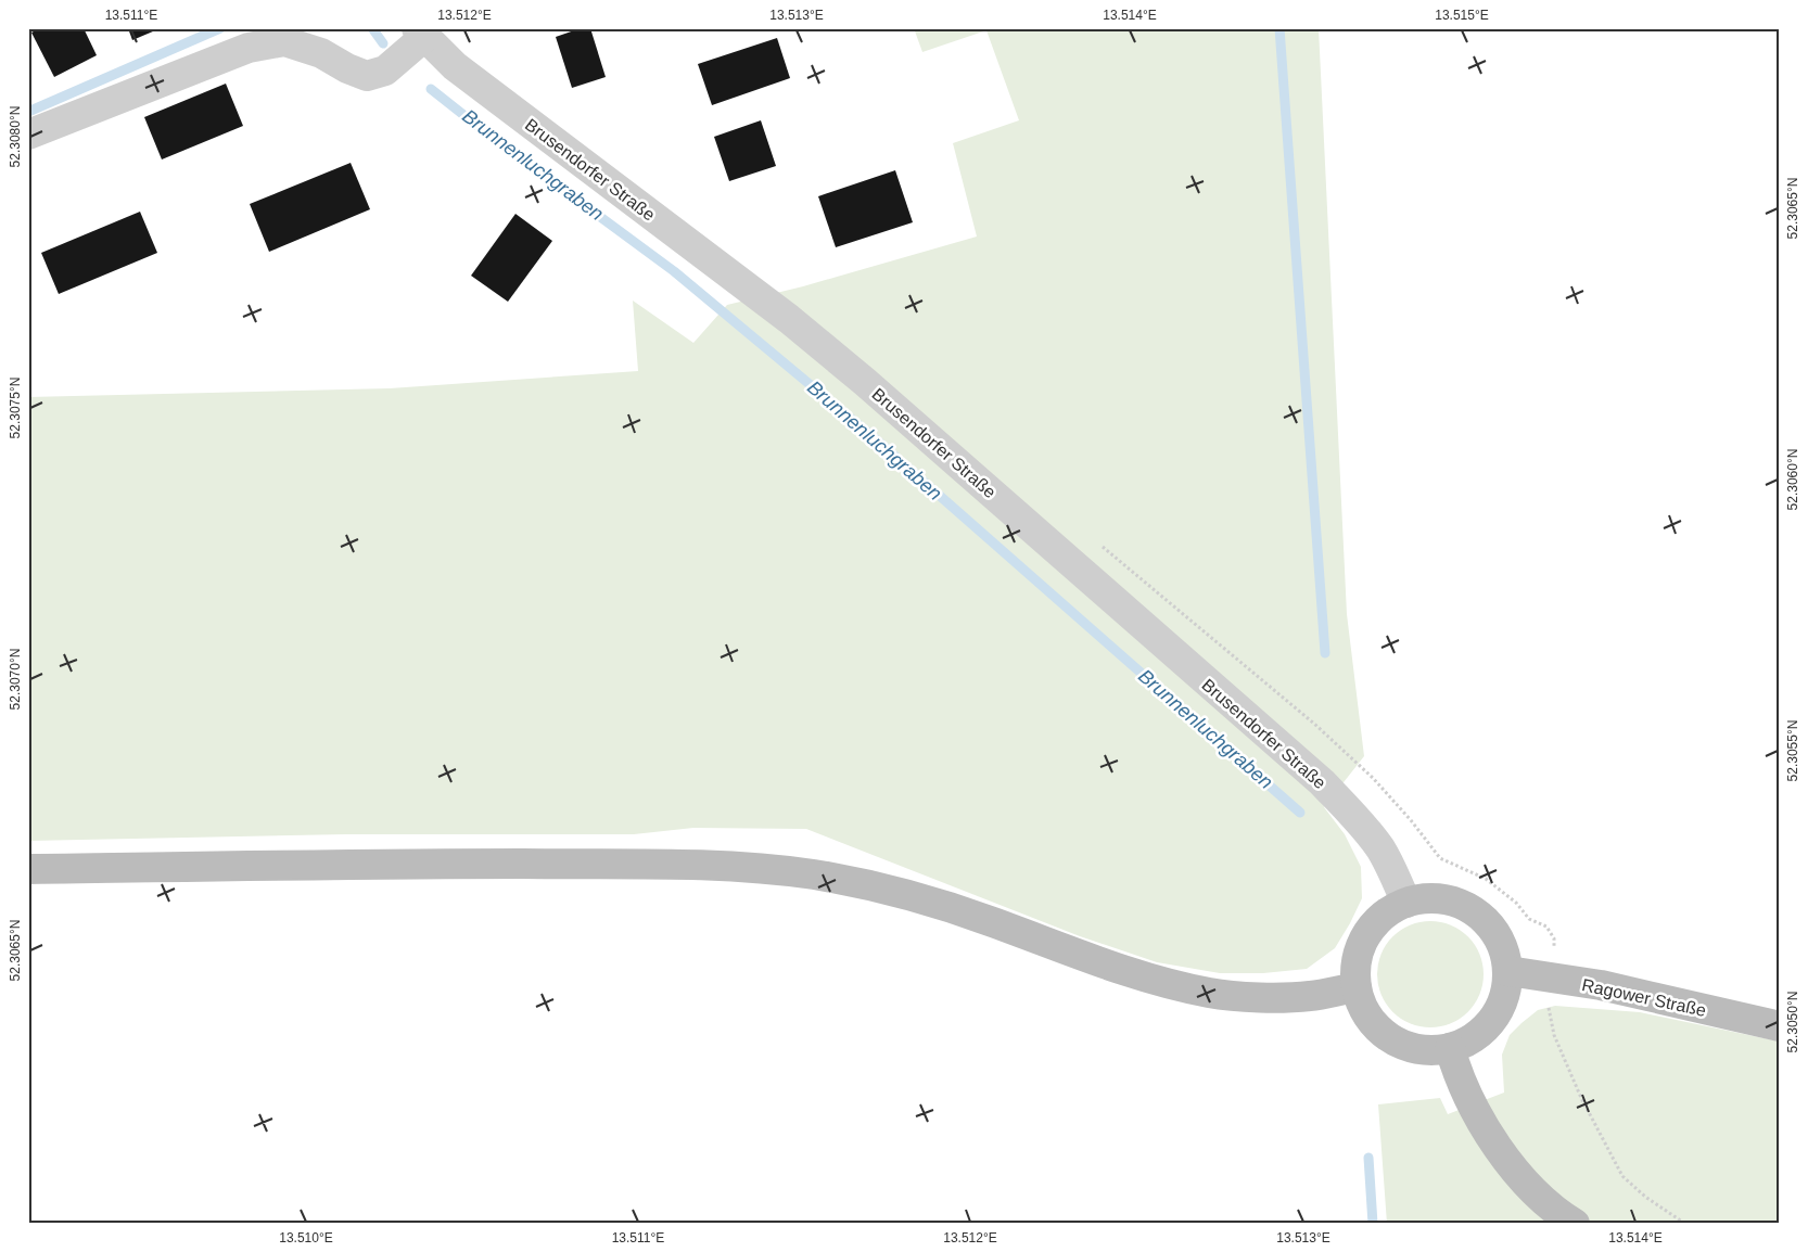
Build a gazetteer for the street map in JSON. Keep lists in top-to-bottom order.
{
  "streets": {
    "main road": ["Ragower Straße"],
    "street": ["Brusendorfer Straße"]
  },
  "crossings": [
    ["Brusendorfer Straße", "Ragower Straße"]
  ],
  "water": ["Brunnenluchgraben"],
  "coordinates": [
    "13.511°E",
    "13.512°E",
    "13.513°E",
    "13.514°E",
    "13.515°E",
    "52.3080°N",
    "52.3065°N",
    "52.3075°N",
    "52.3060°N",
    "52.3070°N",
    "52.3055°N",
    "52.3050°N",
    "13.510°E"
  ]
}
